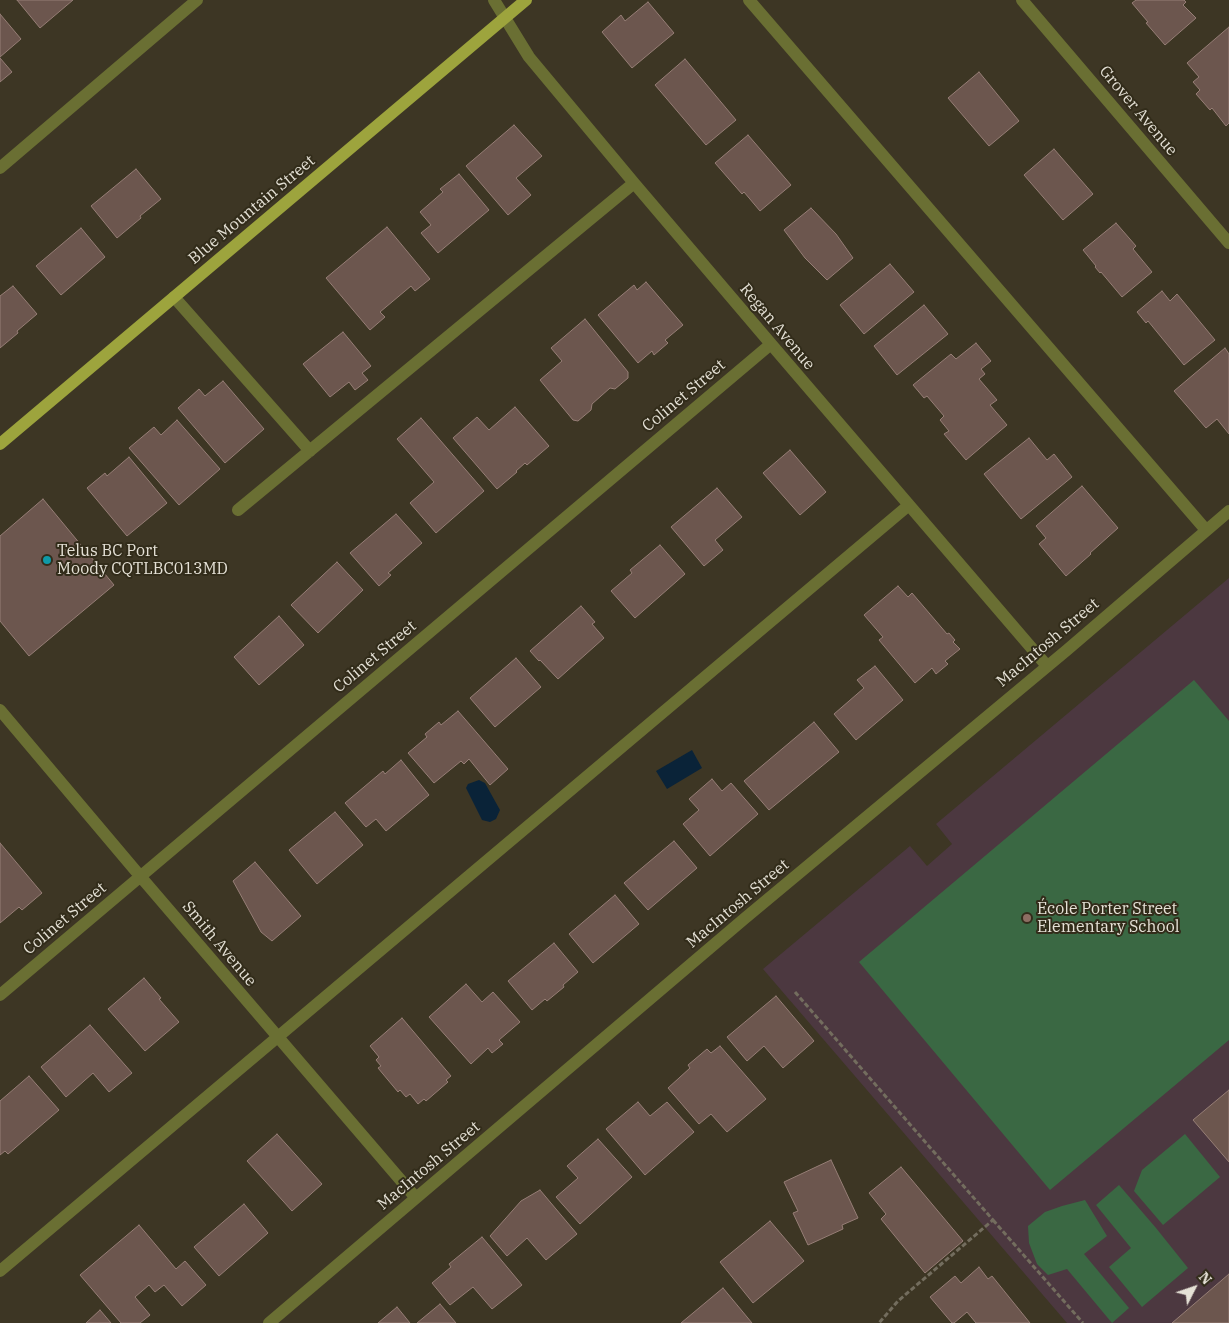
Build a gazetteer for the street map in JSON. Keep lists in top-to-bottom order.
{
  "streets": {
    "main road": ["Blue Mountain Street"],
    "street": [
      "Grover Avenue",
      "Regan Avenue",
      "Colinet Street",
      "MacIntosh Street",
      "Smith Avenue"
    ]
  },
  "crossings": [
    ["Blue Mountain Street", "Regan Avenue"],
    ["Regan Avenue", "Colinet Street"],
    ["Regan Avenue", "MacIntosh Street"],
    ["Colinet Street", "Smith Avenue"],
    ["MacIntosh Street", "Smith Avenue"]
  ],
  "places": ["Telus BC Port Moody CQTLBC013MD", "École Porter Street Elementary School"],
  "north": "top right"
}
